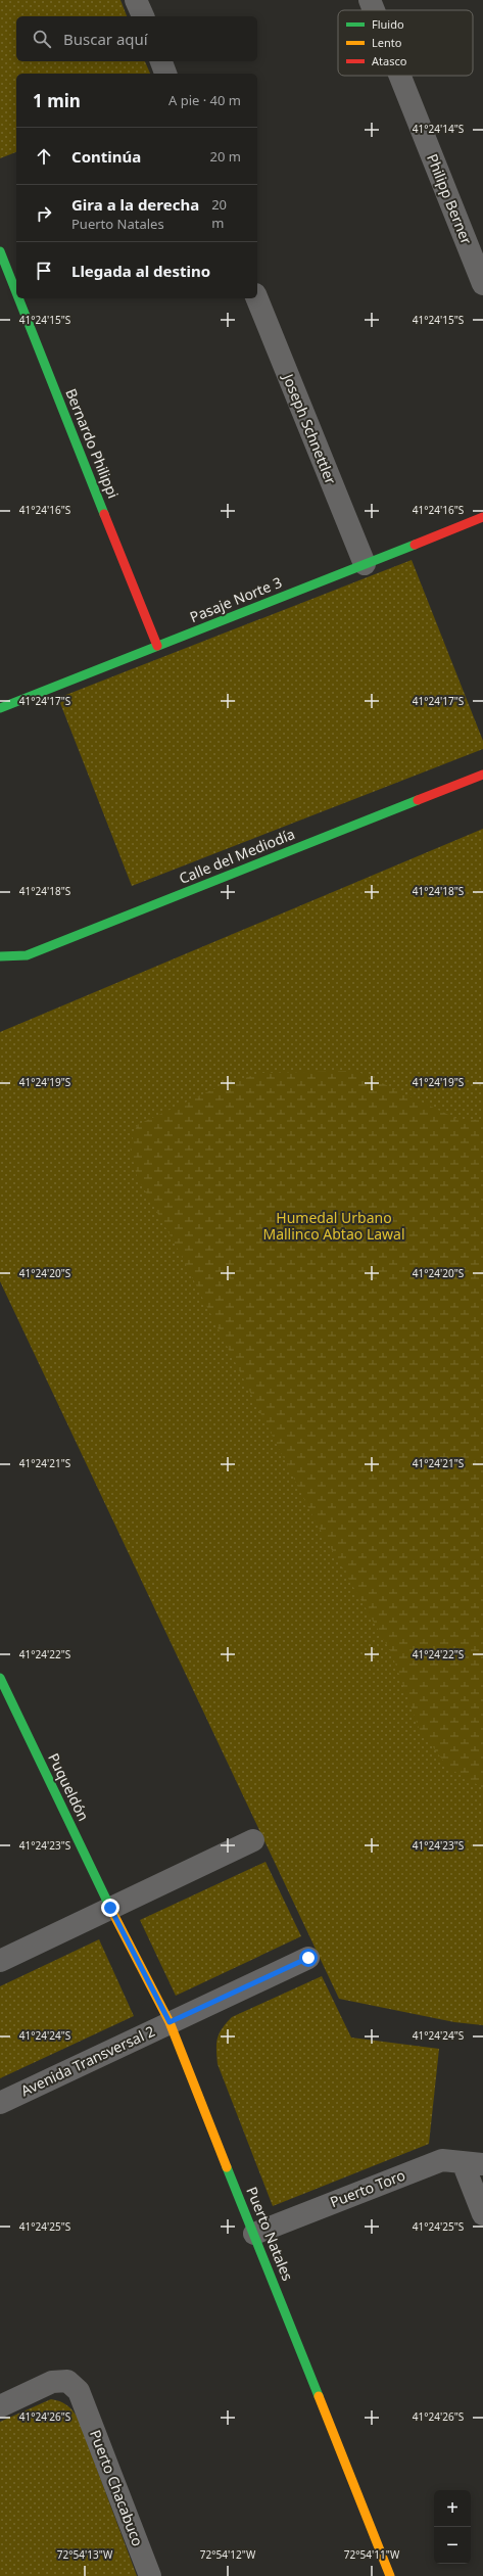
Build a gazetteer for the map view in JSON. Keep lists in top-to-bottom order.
{
  "streets": {
    "street": [
      "Philipp Berner",
      "Joseph Schnettler",
      "Bernardo Philippi",
      "Pasaje Norte 3",
      "Calle del Mediodía",
      "Puqueldón",
      "Avenida Transversal 2",
      "Puerto Toro",
      "Puerto Natales",
      "Puerto Chacabuco"
    ]
  },
  "crossings": [
    ["Joseph Schnettler", "Pasaje Norte 3"],
    ["Bernardo Philippi", "Pasaje Norte 3"],
    ["Puqueldón", "Puerto Natales"],
    ["Avenida Transversal 2", "Puerto Natales"],
    ["Puerto Toro", "Puerto Natales"]
  ],
  "parks": ["Humedal Urbano Mallinco Abtao Lawal"],
  "legend": ["Fluido", "Lento", "Atasco"],
  "page": {
    "search": "Buscar aquí",
    "heading": ["1 min", "A pie · 40 m"],
    "list": [
      ["Continúa", "20 m"],
      ["Gira a la derecha", "Puerto Natales", "20 m"],
      "Llegada al destino"
    ],
    "map_buttons": ["+", "−"]
  },
  "coordinates": [
    "41°24'14\"S",
    "41°24'15\"S",
    "41°24'16\"S",
    "41°24'17\"S",
    "41°24'18\"S",
    "41°24'19\"S",
    "41°24'20\"S",
    "41°24'21\"S",
    "41°24'22\"S",
    "41°24'23\"S",
    "41°24'24\"S",
    "41°24'25\"S",
    "41°24'26\"S",
    "72°54'13\"W",
    "72°54'12\"W",
    "72°54'11\"W"
  ]
}
